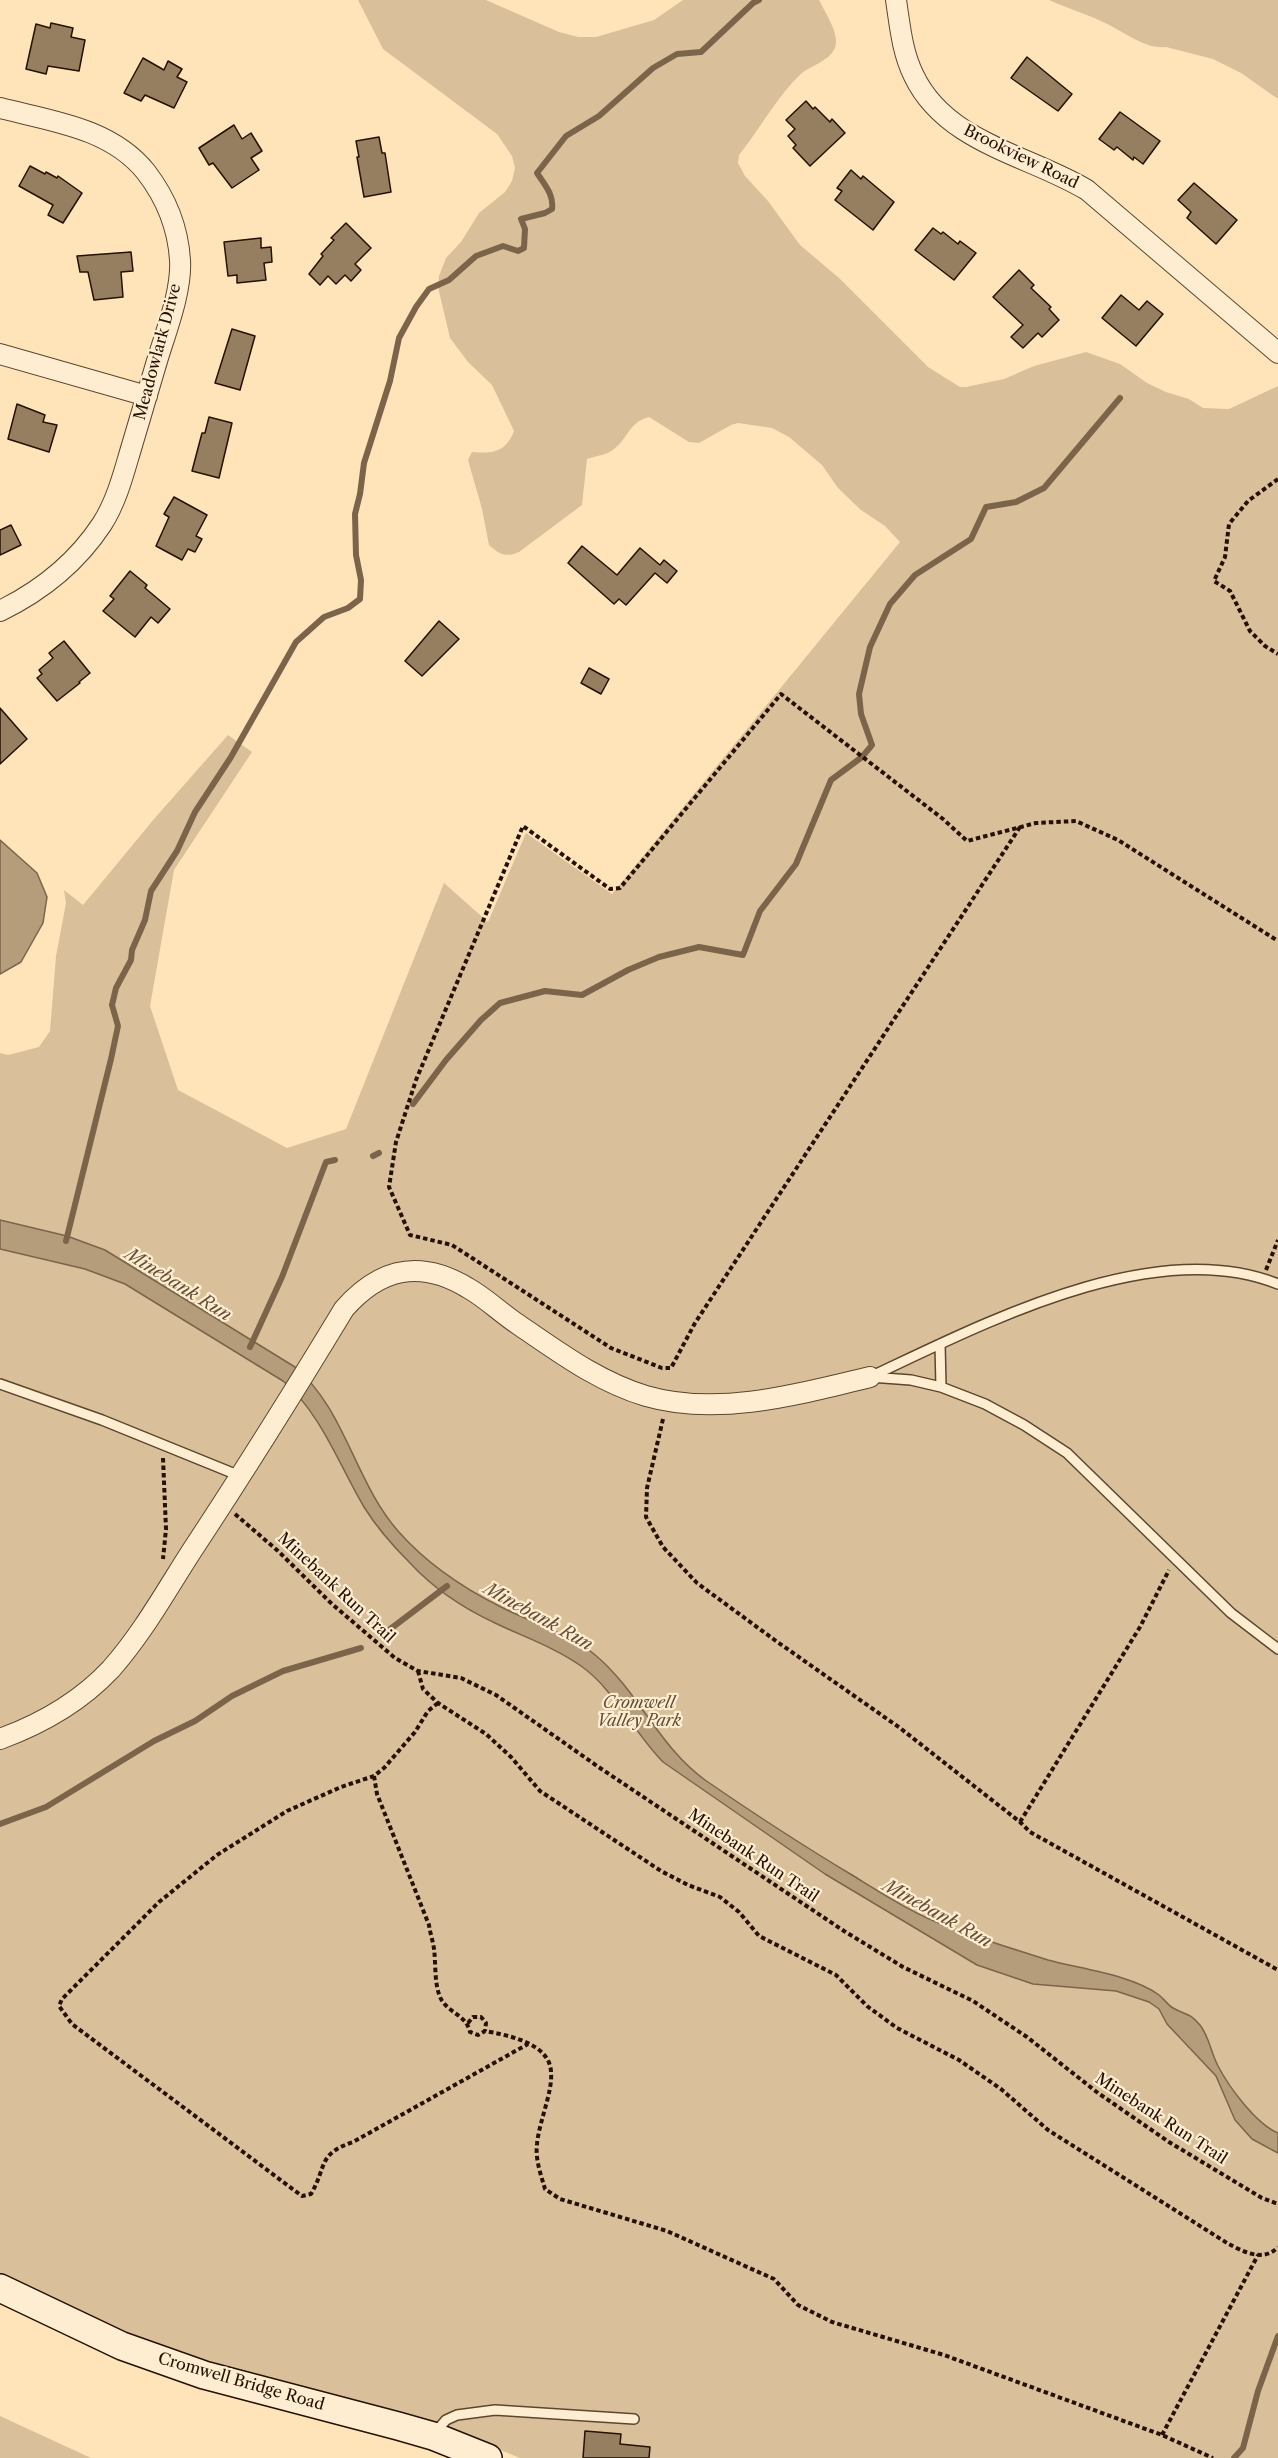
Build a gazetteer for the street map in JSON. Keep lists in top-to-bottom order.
{
  "streets": {
    "main road": ["Cromwell Bridge Road"],
    "street": ["Brookview Road", "Meadowlark Drive"],
    "path": ["Minebank Run Trail"]
  },
  "water": ["Minebank Run"],
  "parks": ["Cromwell Valley Park"]
}
